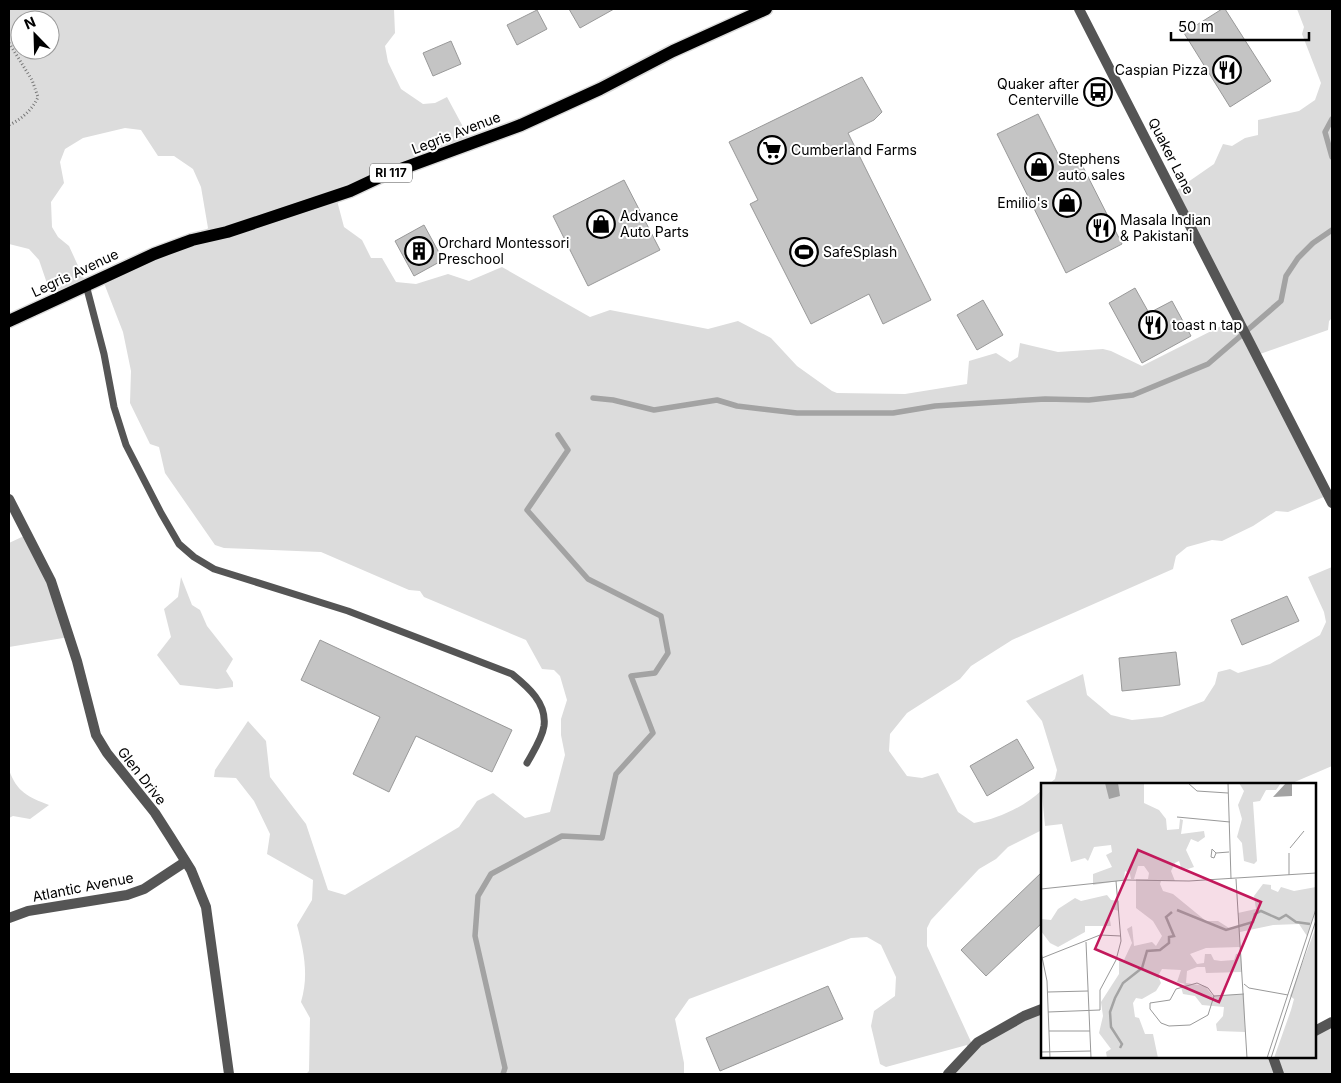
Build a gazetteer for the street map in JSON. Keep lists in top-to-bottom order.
{
  "streets": {
    "main road": ["Legris Avenue", "RI 117"],
    "street": ["Quaker Lane", "Glen Drive", "Atlantic Avenue"]
  },
  "crossings": [
    ["Glen Drive", "Atlantic Avenue"]
  ],
  "places": {
    "restaurant": ["Caspian Pizza", "Masala Indian & Pakistani", "toast n tap"],
    "bus stop": ["Quaker after Centerville"],
    "supermarket": ["Cumberland Farms"],
    "shop": ["Stephens auto sales", "Emilio's", "Advance Auto Parts"],
    "building": ["Orchard Montessori Preschool"],
    "sports": ["SafeSplash"]
  },
  "scale_bar": "50 m",
  "north": "top left"
}
